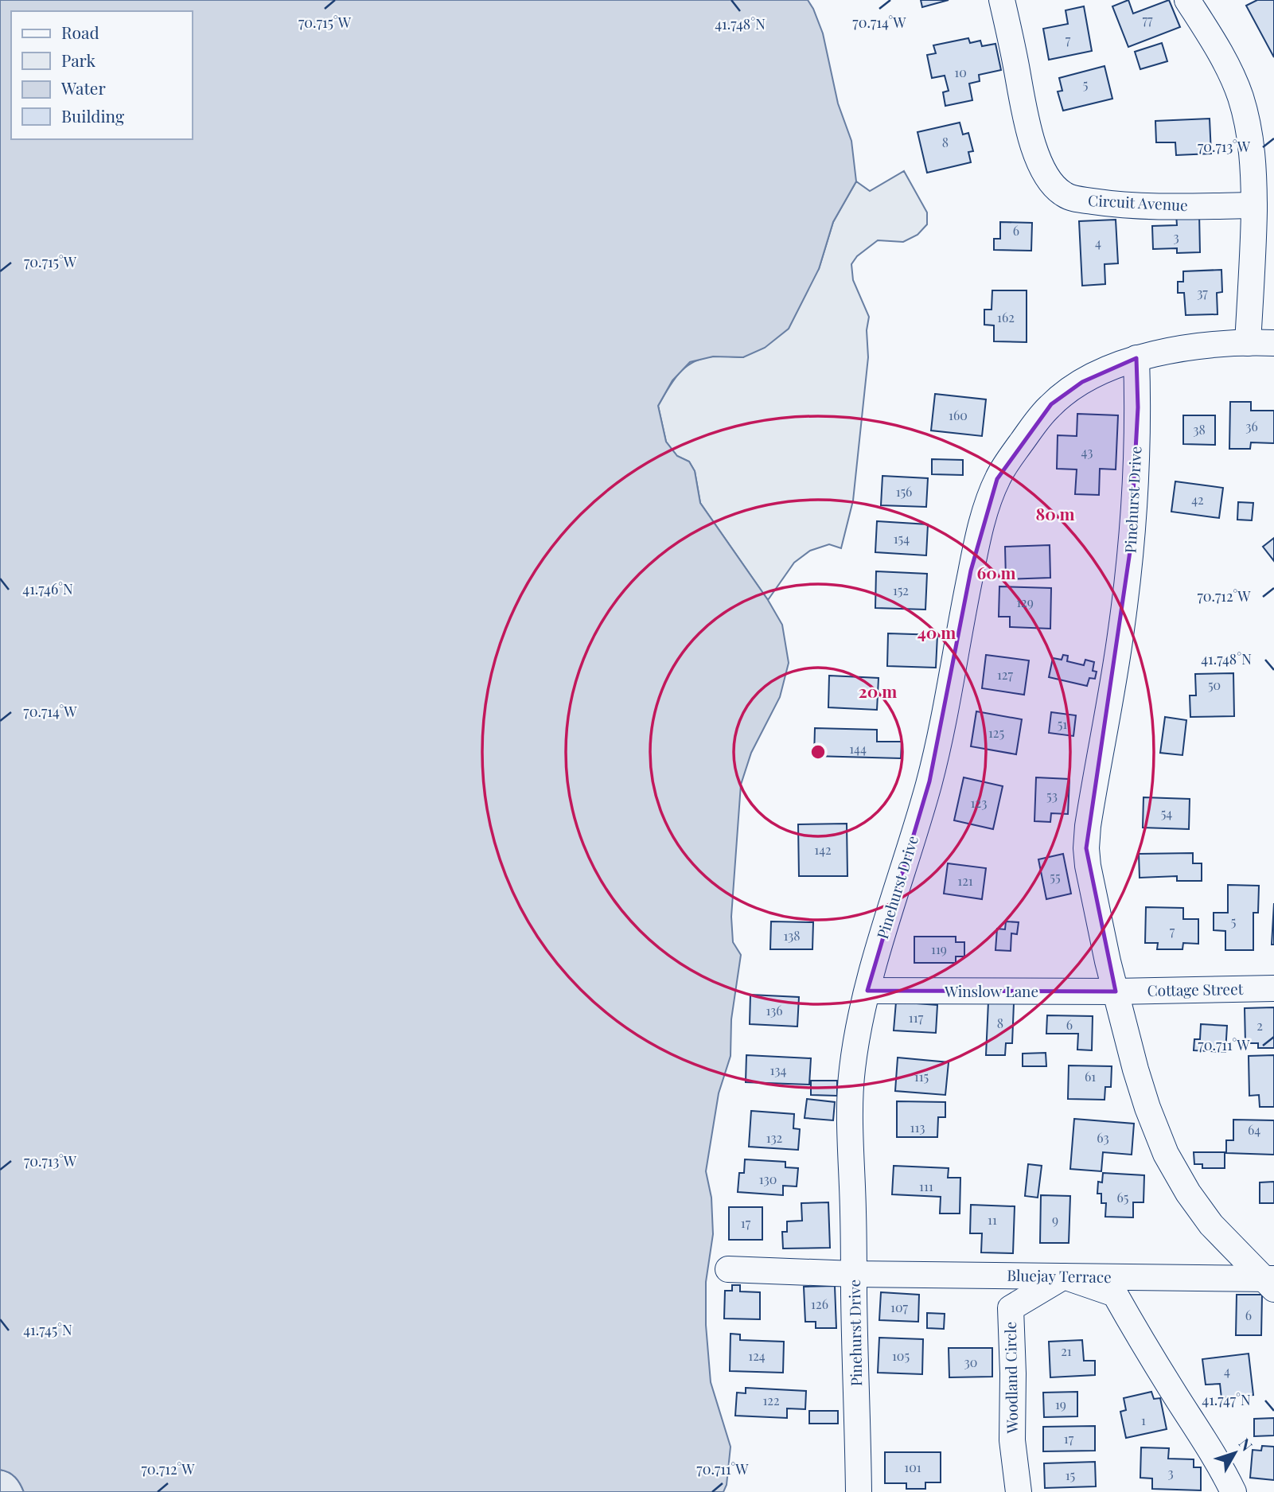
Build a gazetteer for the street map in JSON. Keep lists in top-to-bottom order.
{
  "streets": {
    "street": [
      "Circuit Avenue",
      "Pinehurst Drive",
      "Cottage Street",
      "Winslow Lane",
      "Bluejay Terrace",
      "Woodland Circle"
    ]
  },
  "crossings": [
    ["Pinehurst Drive", "Cottage Street"],
    ["Pinehurst Drive", "Winslow Lane"],
    ["Pinehurst Drive", "Bluejay Terrace"],
    ["Cottage Street", "Winslow Lane"],
    ["Bluejay Terrace", "Woodland Circle"]
  ],
  "house_numbers": [
    "77",
    "7",
    "10",
    "5",
    "8",
    "6",
    "3",
    "4",
    "37",
    "162",
    "160",
    "36",
    "38",
    "43",
    "156",
    "42",
    "154",
    "152",
    "129",
    "127",
    "50",
    "51",
    "125",
    "144",
    "53",
    "123",
    "54",
    "142",
    "55",
    "121",
    "5",
    "7",
    "138",
    "119",
    "136",
    "117",
    "8",
    "6",
    "2",
    "134",
    "115",
    "61",
    "113",
    "64",
    "132",
    "63",
    "130",
    "111",
    "65",
    "11",
    "9",
    "17",
    "126",
    "107",
    "6",
    "21",
    "124",
    "105",
    "30",
    "4",
    "122",
    "19",
    "1",
    "17",
    "101",
    "3",
    "15"
  ],
  "legend": [
    "Road",
    "Park",
    "Water",
    "Building"
  ],
  "north": "top right",
  "coordinates": [
    "70.715°W",
    "70.714°W",
    "41.748°N",
    "70.713°W",
    "41.746°N",
    "70.712°W",
    "70.711°W",
    "41.745°N",
    "41.747°N"
  ],
  "rings": [
    "80 m",
    "60 m",
    "40 m",
    "20 m"
  ]
}
